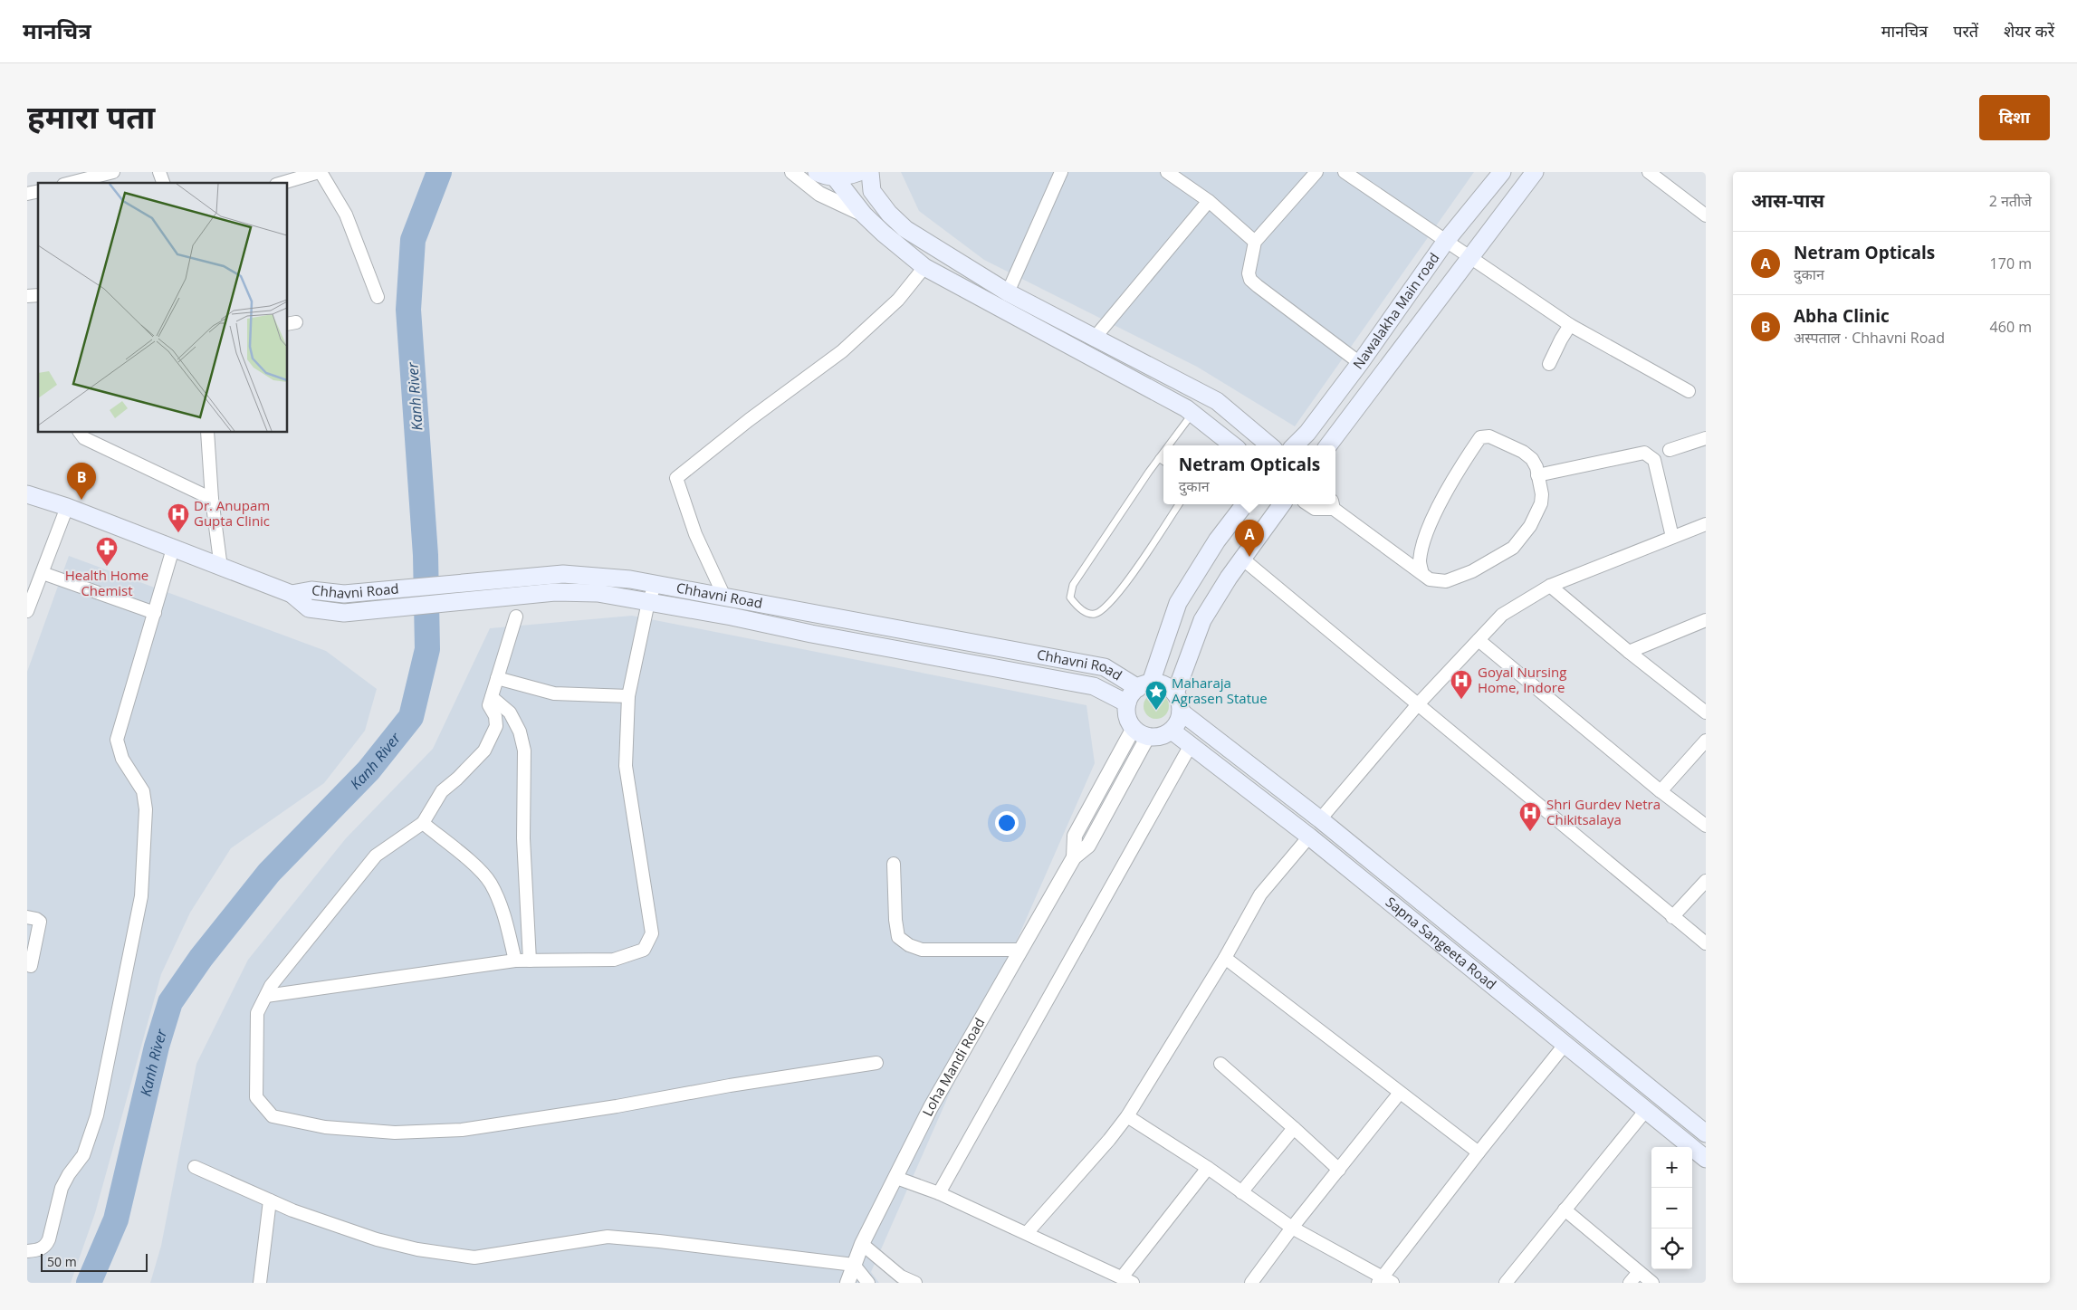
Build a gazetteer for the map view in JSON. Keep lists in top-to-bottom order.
{
  "streets": {
    "main road": ["Nawalakha Main road", "Chhavni Road", "Sapna Sangeeta Road"],
    "street": ["Loha Mandi Road"]
  },
  "crossings": [
    ["Chhavni Road", "Sapna Sangeeta Road"]
  ],
  "water": ["Kanh River"],
  "places": {
    "hospital": ["Dr. Anupam Gupta Clinic", "Goyal Nursing Home, Indore", "Shri Gurdev Netra Chikitsalaya"],
    "pharmacy": ["Health Home Chemist"],
    "place": ["Maharaja Agrasen Statue"]
  },
  "scale_bar": "50 m",
  "page": {
    "header": "मानचित्र",
    "nav": ["मानचित्र", "परतें", "शेयर करें"],
    "title": "हमारा पता",
    "buttons": "दिशा",
    "heading": ["आस-पास", "2 नतीजे"],
    "list": [
      {
        "mark": "A",
        "name": "Netram Opticals",
        "note": "दुकान",
        "value": "170 m"
      },
      {
        "mark": "B",
        "name": "Abha Clinic",
        "note": "अस्पताल · Chhavni Road",
        "value": "460 m"
      }
    ],
    "popup": ["Netram Opticals", "दुकान"],
    "pins": ["B", "A"],
    "map_buttons": ["+", "−"],
    "scale": "50 m"
  }
}
